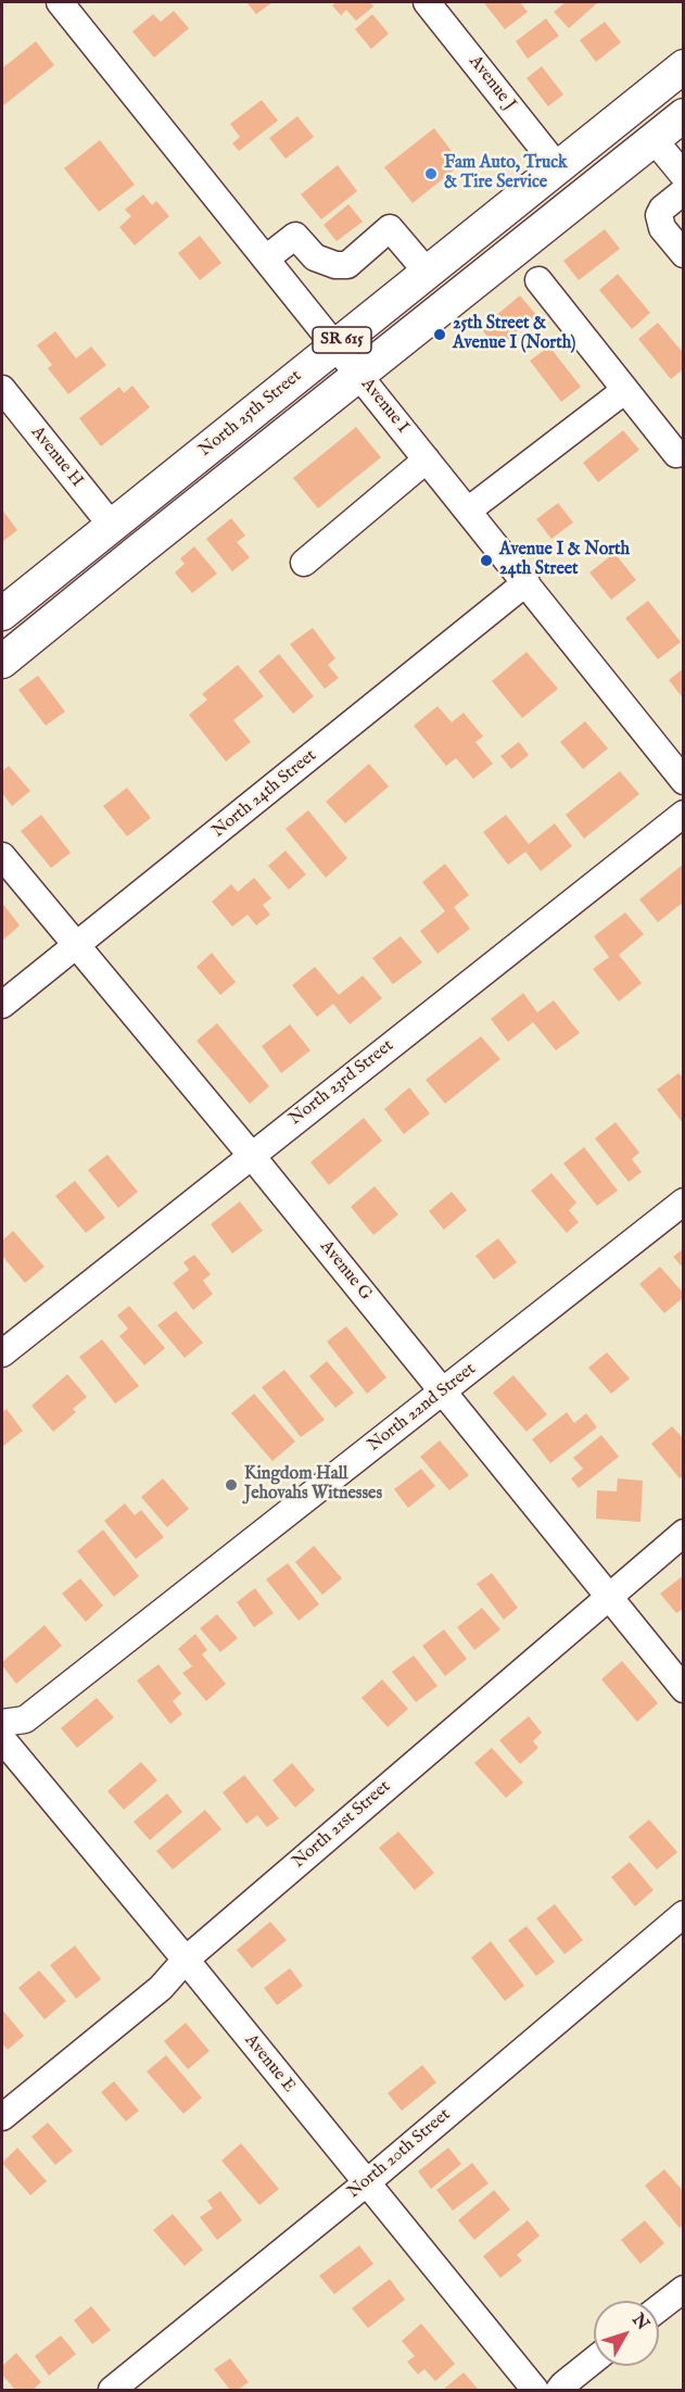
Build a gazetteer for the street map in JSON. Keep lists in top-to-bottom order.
{
  "streets": {
    "main road": ["SR 615", "North 25th Street"],
    "street": [
      "Avenue J",
      "Avenue I",
      "Avenue H",
      "North 24th Street",
      "North 23rd Street",
      "Avenue G",
      "North 22nd Street",
      "North 21st Street",
      "Avenue E",
      "North 20th Street"
    ]
  },
  "crossings": [
    ["Avenue J", "North 25th Street"],
    ["Avenue I", "North 25th Street"],
    ["Avenue I", "North 24th Street"],
    ["North 25th Street", "Avenue H"],
    ["North 24th Street", "Avenue G"],
    ["North 23rd Street", "Avenue G"],
    ["Avenue G", "North 22nd Street"],
    ["Avenue G", "North 21st Street"],
    ["North 21st Street", "Avenue E"],
    ["Avenue E", "North 20th Street"]
  ],
  "places": [
    "Fam Auto, Truck & Tire Service",
    "25th Street & Avenue I (North)",
    "Avenue I & North 24th Street",
    "Kingdom Hall Jehovahs Witnesses"
  ],
  "north": "top right"
}
